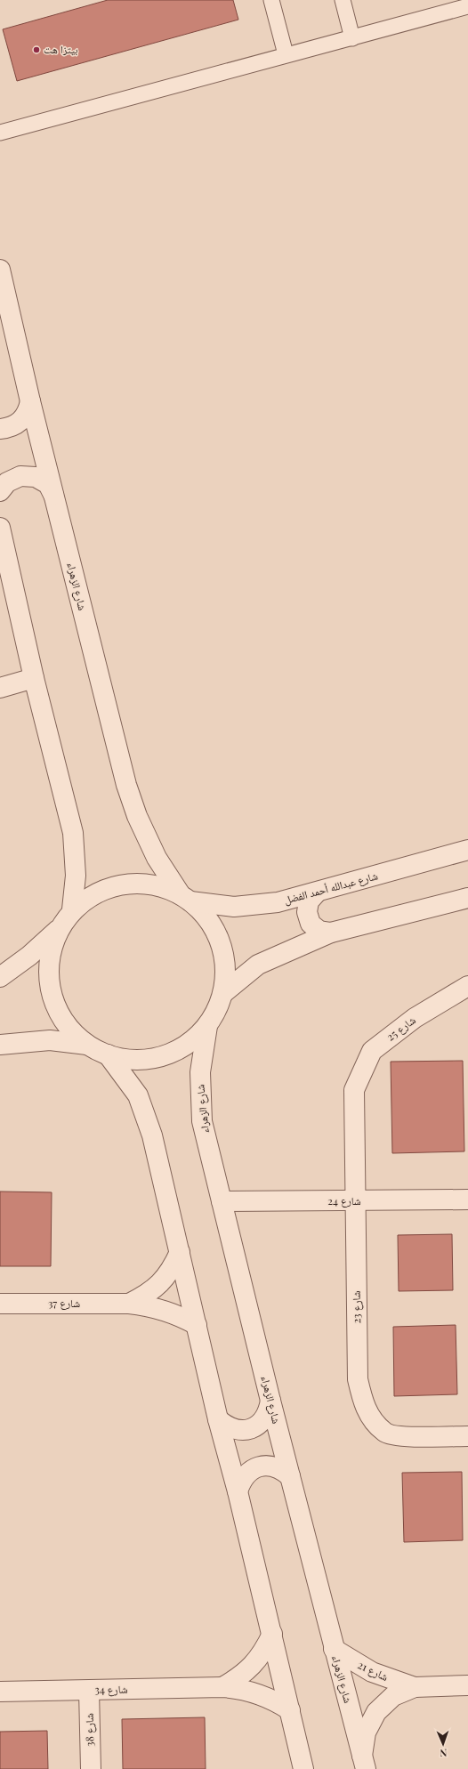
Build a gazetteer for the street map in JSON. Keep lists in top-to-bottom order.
{
  "streets": {
    "street": [
      "شارع الزهراء",
      "شارع عبدالله أحمد الفضل",
      "شارع 25",
      "شارع 24",
      "شارع 37",
      "شارع 23",
      "شارع 21",
      "شارع 34",
      "شارع 38"
    ]
  },
  "crossings": [
    ["شارع الزهراء", "شارع عبدالله أحمد الفضل"],
    ["شارع الزهراء", "شارع 24"],
    ["شارع الزهراء", "شارع 21"],
    ["شارع 25", "شارع 23"],
    ["شارع 24", "شارع 23"],
    ["شارع 34", "شارع 38"]
  ],
  "places": ["بيتزا هت"],
  "north": "bottom"
}
